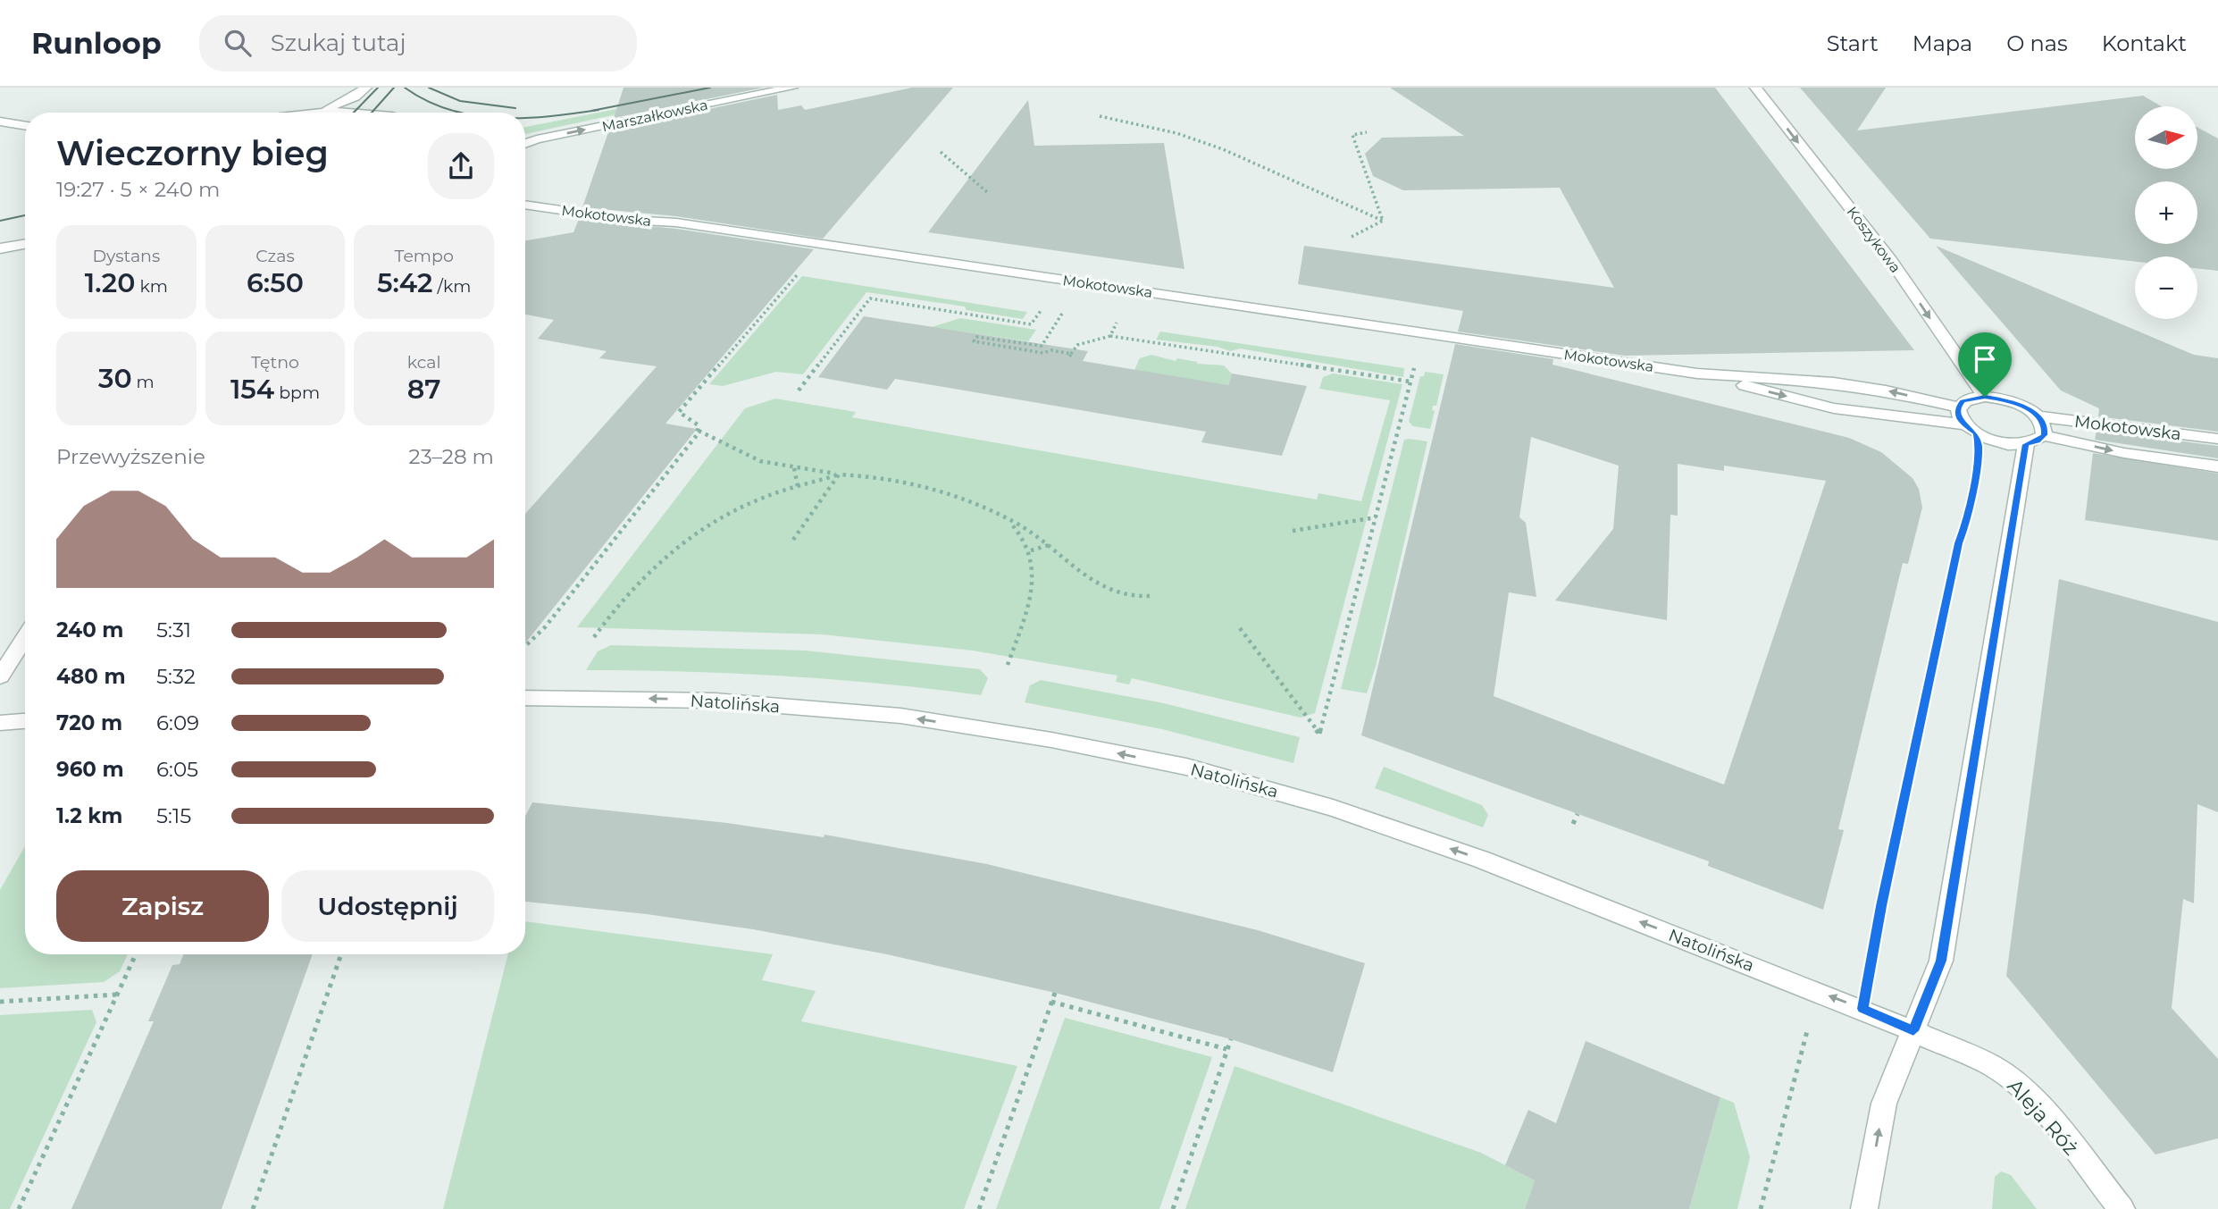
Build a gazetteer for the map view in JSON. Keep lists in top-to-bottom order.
{
  "streets": {
    "street": [
      "Marszałkowska",
      "Mokotowska",
      "Koszykowa",
      "Natolińska",
      "Aleja Róż"
    ]
  },
  "crossings": [
    ["Mokotowska", "Koszykowa"],
    ["Natolińska", "Aleja Róż"]
  ],
  "one_way": ["Marszałkowska", "Koszykowa", "Natolińska"],
  "north": "right",
  "page": {
    "header": "Runloop",
    "search": "Szukaj tutaj",
    "nav": [
      "Start",
      "Mapa",
      "O nas",
      "Kontakt"
    ],
    "map_buttons": ["+", "−"],
    "heading": ["Wieczorny bieg", "19:27 · 5 × 240 m"],
    "stats": [
      ["Dystans", "1.20 km"],
      ["Czas", "6:50"],
      ["Tempo", "5:42 /km"],
      ["30 m"],
      ["Tętno", "154 bpm"],
      ["kcal", "87"]
    ],
    "chart": ["Przewyższenie", "23–28 m"],
    "list": [
      {
        "name": "240 m",
        "note": "5:31"
      },
      {
        "name": "480 m",
        "note": "5:32"
      },
      {
        "name": "720 m",
        "note": "6:09"
      },
      {
        "name": "960 m",
        "note": "6:05"
      },
      {
        "name": "1.2 km",
        "note": "5:15"
      }
    ],
    "buttons": ["Zapisz", "Udostępnij"]
  }
}
